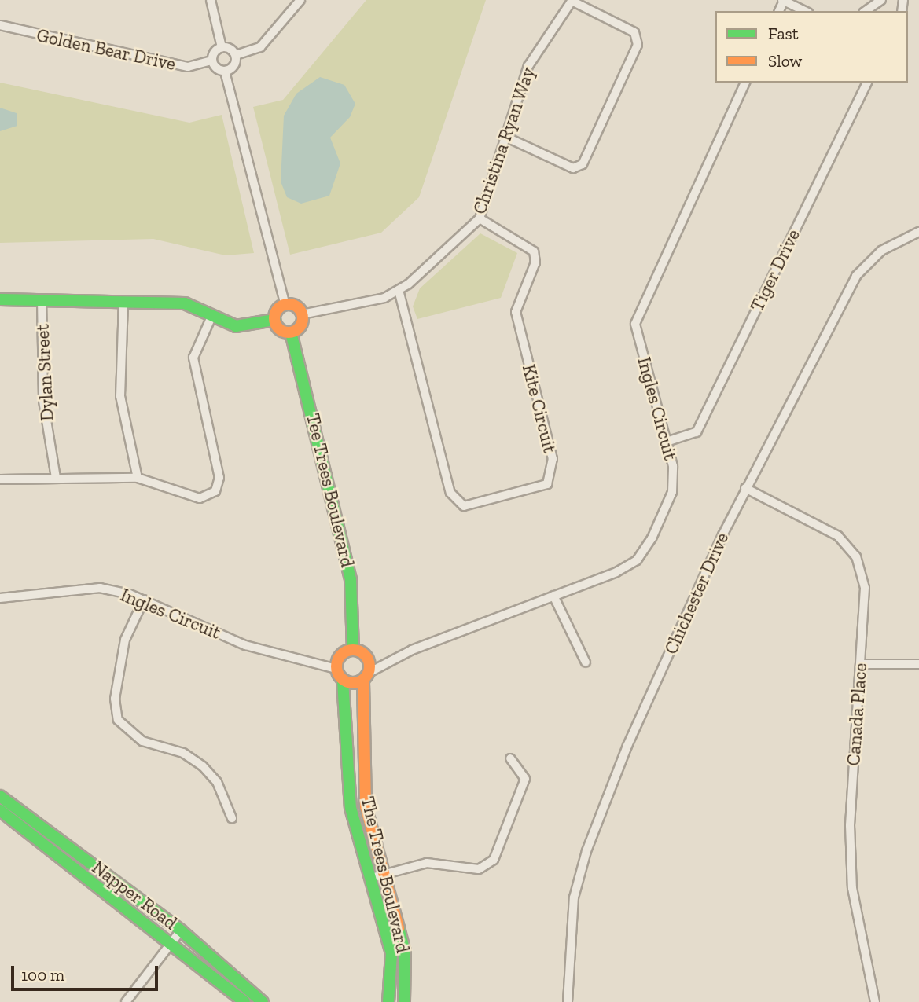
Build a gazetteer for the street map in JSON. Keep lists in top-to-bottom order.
{
  "streets": {
    "street": [
      "Golden Bear Drive",
      "Christina Ryan Way",
      "Tiger Drive",
      "Dylan Street",
      "Kite Circuit",
      "Ingles Circuit",
      "Tee Trees Boulevard",
      "Chichester Drive",
      "Canada Place",
      "The Trees Boulevard",
      "Napper Road"
    ]
  },
  "crossings": [
    ["Christina Ryan Way", "Kite Circuit"],
    ["Christina Ryan Way", "Tee Trees Boulevard"],
    ["Tiger Drive", "Ingles Circuit"],
    ["Ingles Circuit", "Tee Trees Boulevard"],
    ["Ingles Circuit", "The Trees Boulevard"],
    ["Tee Trees Boulevard", "The Trees Boulevard"],
    ["Chichester Drive", "Canada Place"]
  ],
  "legend": ["Fast", "Slow"],
  "scale_bar": "100 m"
}
